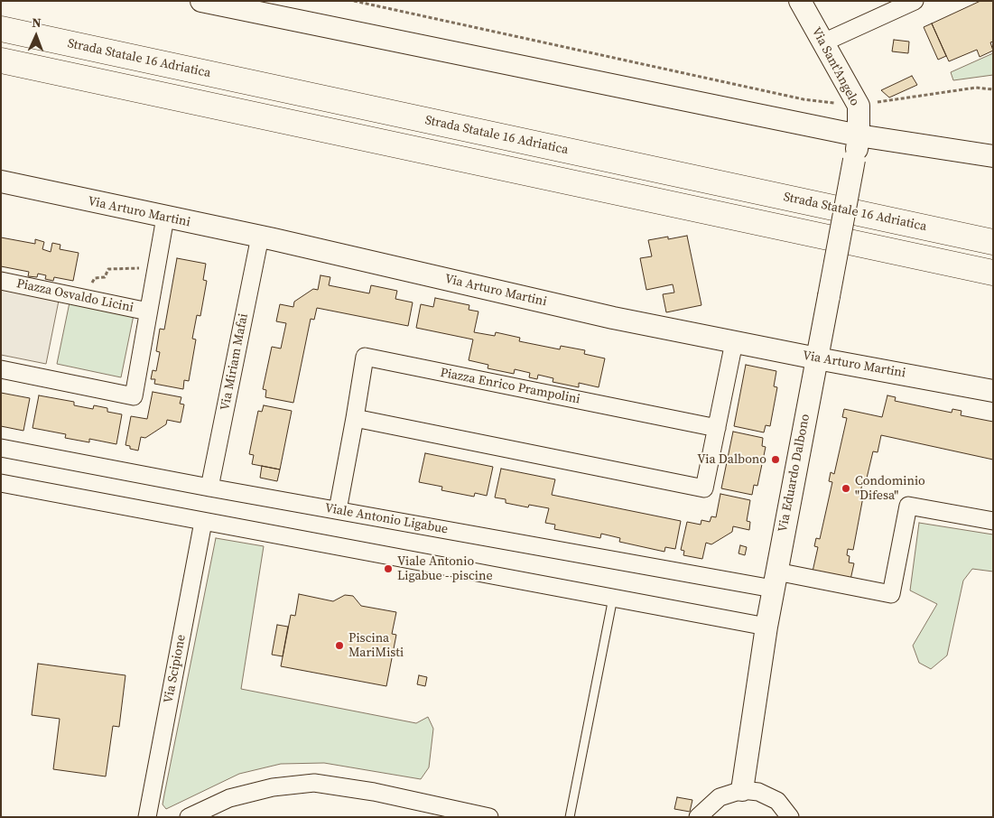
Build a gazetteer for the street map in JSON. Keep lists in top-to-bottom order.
{
  "streets": {
    "highway": ["Strada Statale 16 Adriatica"],
    "street": [
      "Via Sant'Angelo",
      "Via Arturo Martini",
      "Piazza Osvaldo Licini",
      "Via Miriam Mafai",
      "Piazza Enrico Prampolini",
      "Via Eduardo Dalbono",
      "Viale Antonio Ligabue",
      "Via Scipione"
    ]
  },
  "crossings": [
    ["Via Sant'Angelo", "Via Eduardo Dalbono"],
    ["Via Arturo Martini", "Piazza Osvaldo Licini"],
    ["Via Arturo Martini", "Via Miriam Mafai"],
    ["Via Arturo Martini", "Via Eduardo Dalbono"],
    ["Via Miriam Mafai", "Viale Antonio Ligabue"],
    ["Piazza Enrico Prampolini", "Viale Antonio Ligabue"],
    ["Via Eduardo Dalbono", "Viale Antonio Ligabue"]
  ],
  "places": [
    "Via Dalbono",
    "Condominio \"Difesa\"",
    "Viale Antonio Ligabue - piscine",
    "Piscina MariMisti"
  ],
  "north": "top"
}
